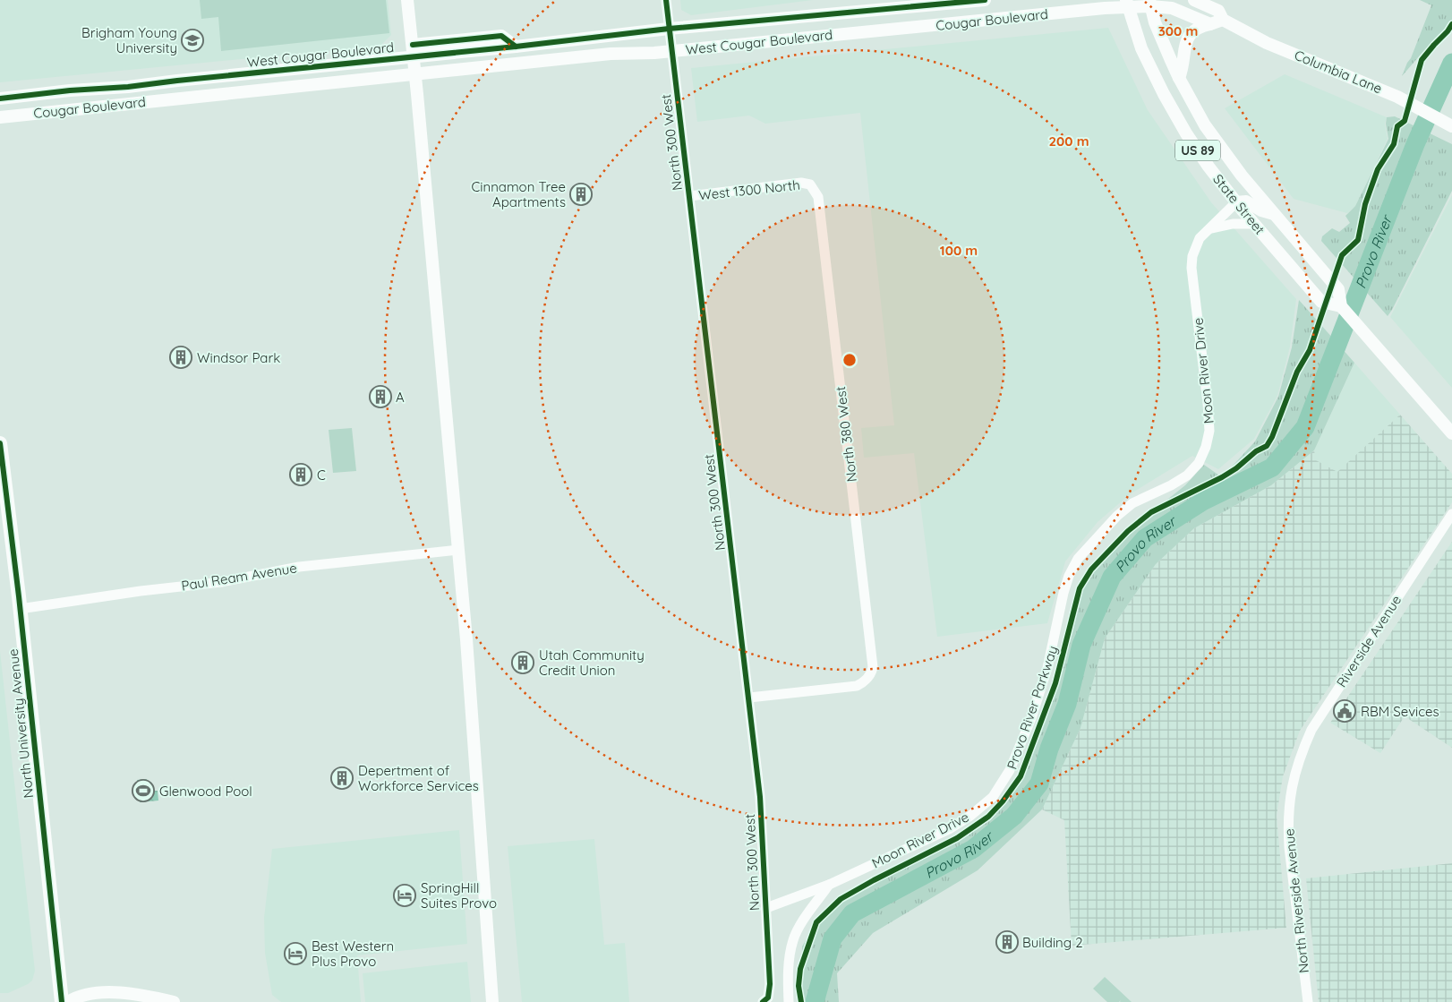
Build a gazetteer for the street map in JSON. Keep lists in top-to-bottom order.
{
  "streets": {
    "highway": ["North University Avenue"],
    "main road": [
      "Cougar Boulevard",
      "West Cougar Boulevard",
      "Columbia Lane",
      "US 89",
      "State Street"
    ],
    "street": [
      "North 300 West",
      "West 1300 North",
      "Moon River Drive",
      "North 380 West",
      "Paul Ream Avenue",
      "Riverside Avenue",
      "North Riverside Avenue"
    ],
    "cycle path": ["Provo River Parkway"]
  },
  "crossings": [
    ["Cougar Boulevard", "West Cougar Boulevard"],
    ["Cougar Boulevard", "State Street"],
    ["West Cougar Boulevard", "North 300 West"],
    ["North 300 West", "West 1300 North"],
    ["North 300 West", "Moon River Drive"],
    ["North 300 West", "North 380 West"],
    ["West 1300 North", "North 380 West"],
    ["State Street", "Moon River Drive"],
    ["Paul Ream Avenue", "North University Avenue"],
    ["Riverside Avenue", "North Riverside Avenue"]
  ],
  "water": ["Provo River"],
  "places": {
    "school or university": ["Brigham Young University"],
    "building": [
      "Cinnamon Tree Apartments",
      "Windsor Park",
      "A",
      "C",
      "Utah Community Credit Union",
      "Depertment of Workforce Services",
      "Building 2"
    ],
    "public building": ["RBM Sevices"],
    "sports": ["Glenwood Pool"],
    "hotel": ["SpringHill Suites Provo", "Best Western Plus Provo"]
  },
  "rings": ["300 m", "200 m", "100 m"]
}
